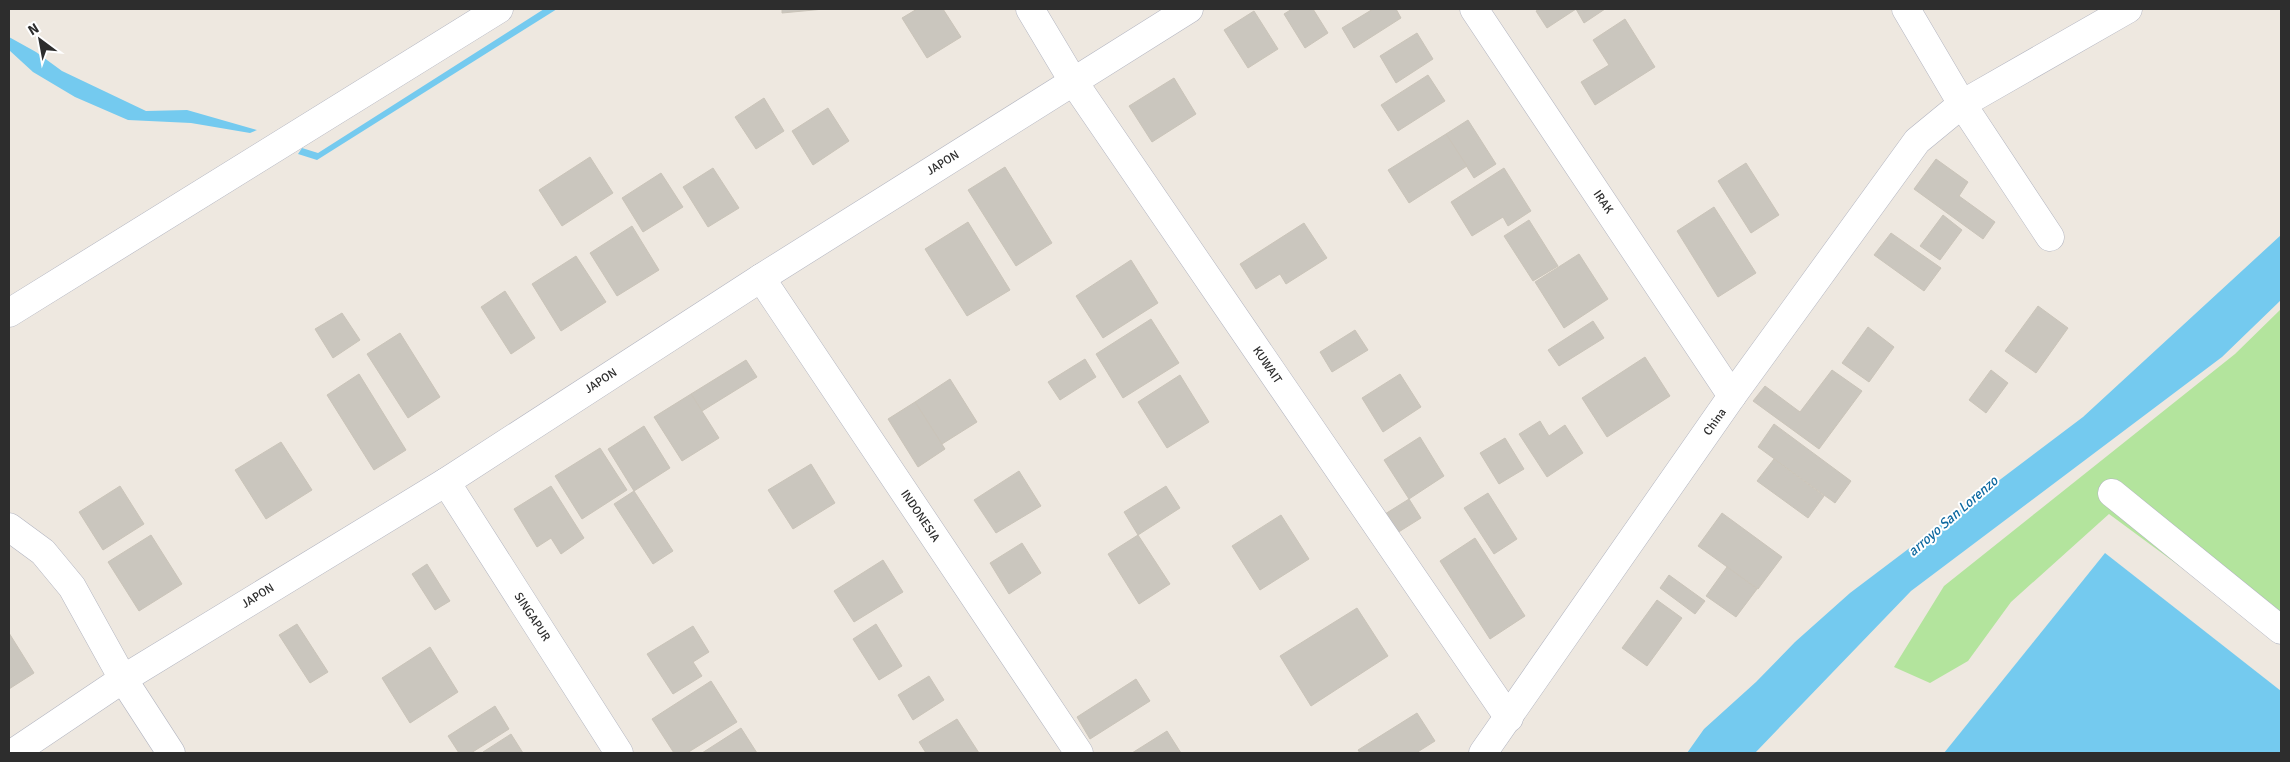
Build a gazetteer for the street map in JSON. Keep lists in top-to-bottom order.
{
  "streets": {
    "street": [
      "JAPON",
      "IRAK",
      "KUWAIT",
      "China",
      "INDONESIA",
      "SINGAPUR"
    ]
  },
  "crossings": [
    ["JAPON", "KUWAIT"],
    ["JAPON", "INDONESIA"],
    ["JAPON", "SINGAPUR"],
    ["IRAK", "China"],
    ["KUWAIT", "China"]
  ],
  "water": ["arroyo San Lorenzo"],
  "north": "top left"
}
